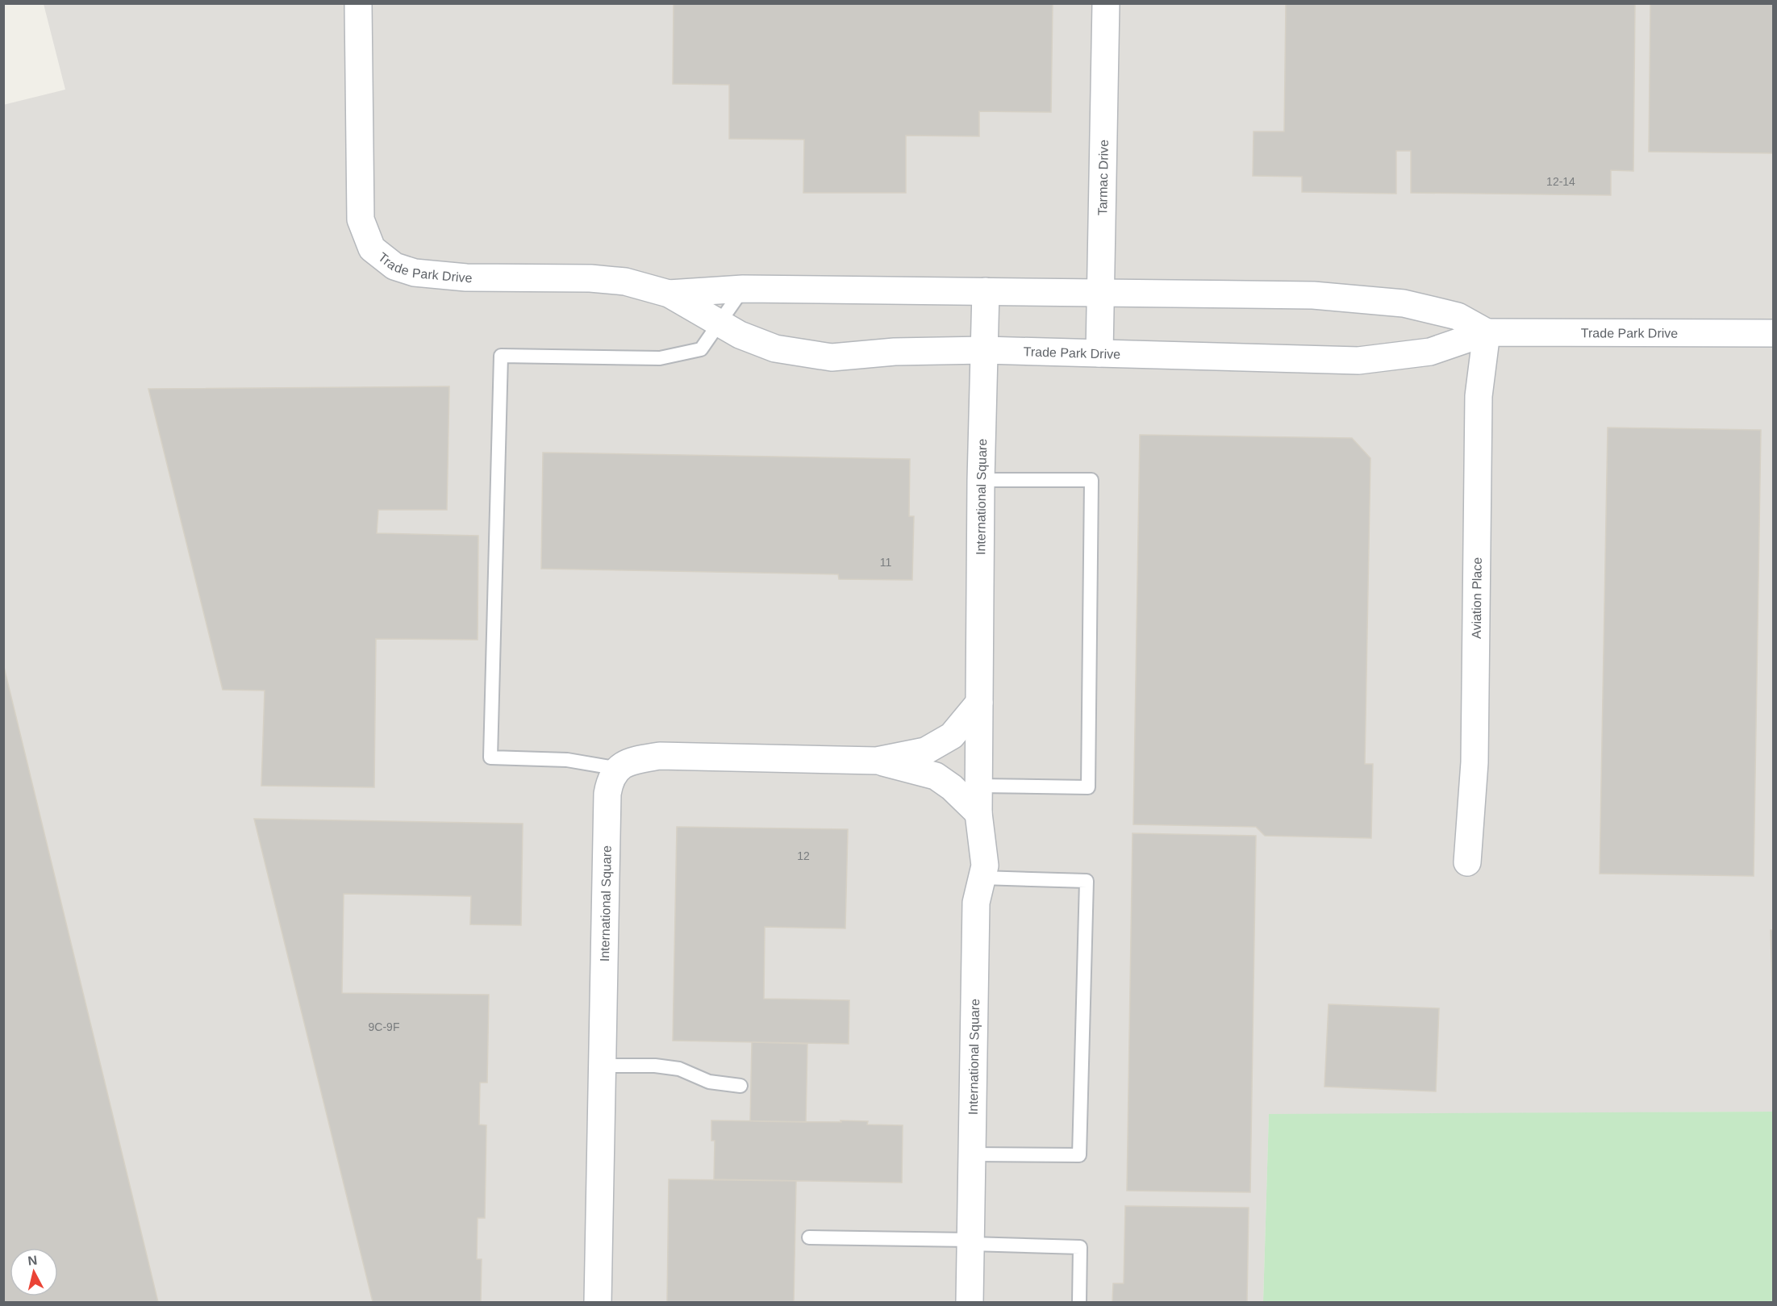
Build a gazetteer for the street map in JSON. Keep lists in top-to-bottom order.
{
  "streets": {
    "street": [
      "Tarmac Drive",
      "Trade Park Drive",
      "International Square",
      "Aviation Place"
    ]
  },
  "crossings": [
    ["Tarmac Drive", "Trade Park Drive"],
    ["Trade Park Drive", "International Square"],
    ["Trade Park Drive", "Aviation Place"]
  ],
  "house_numbers": [
    "12-14",
    "11",
    "12",
    "9C-9F"
  ],
  "north": "top"
}
